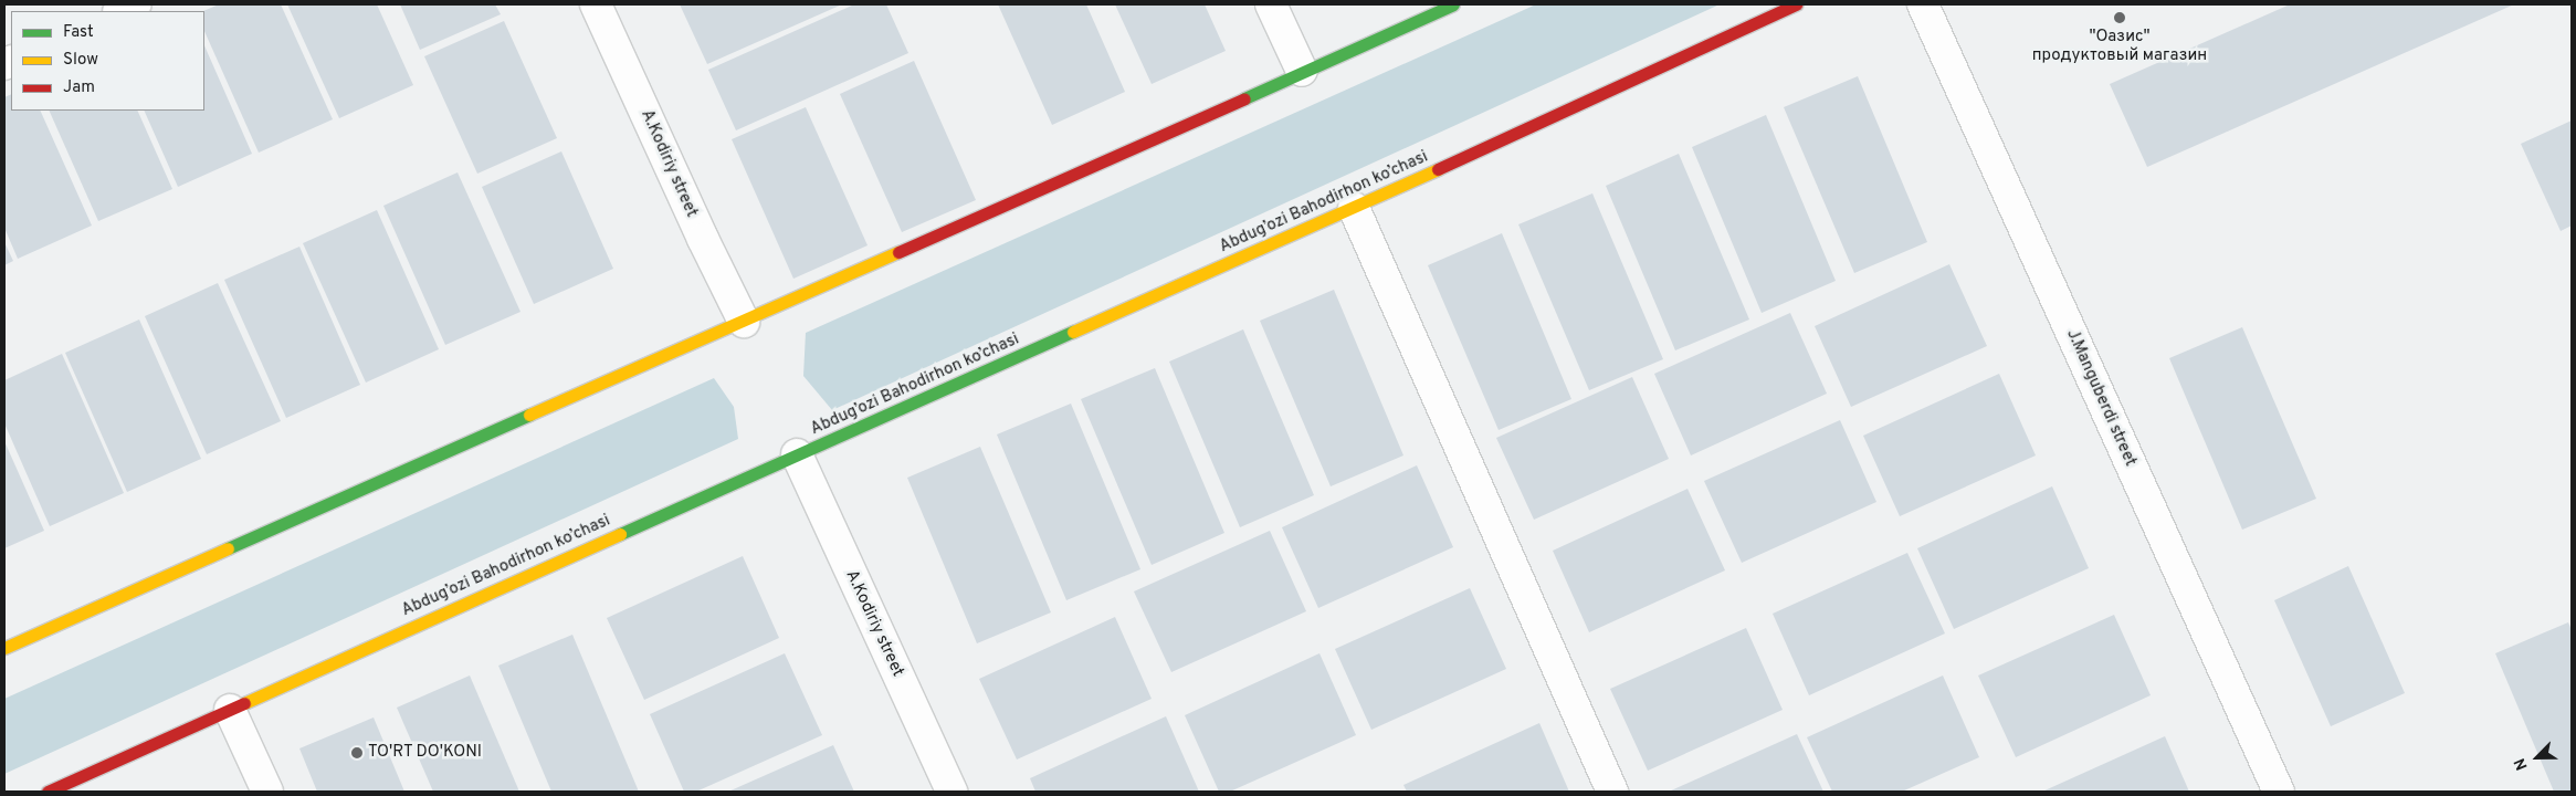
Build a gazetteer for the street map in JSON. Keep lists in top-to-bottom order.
{
  "streets": {
    "main road": ["Abdug’ozi Bahodirhon ko’chasi"],
    "street": ["A.Kodiriy street", "J.Manguberdi street"]
  },
  "crossings": [
    ["A.Kodiriy street", "Abdug’ozi Bahodirhon ko’chasi"]
  ],
  "places": ["\"Оазис\" продуктовый магазин", "TO'RT DO'KONI"],
  "legend": ["Fast", "Slow", "Jam"],
  "north": "bottom left"
}
